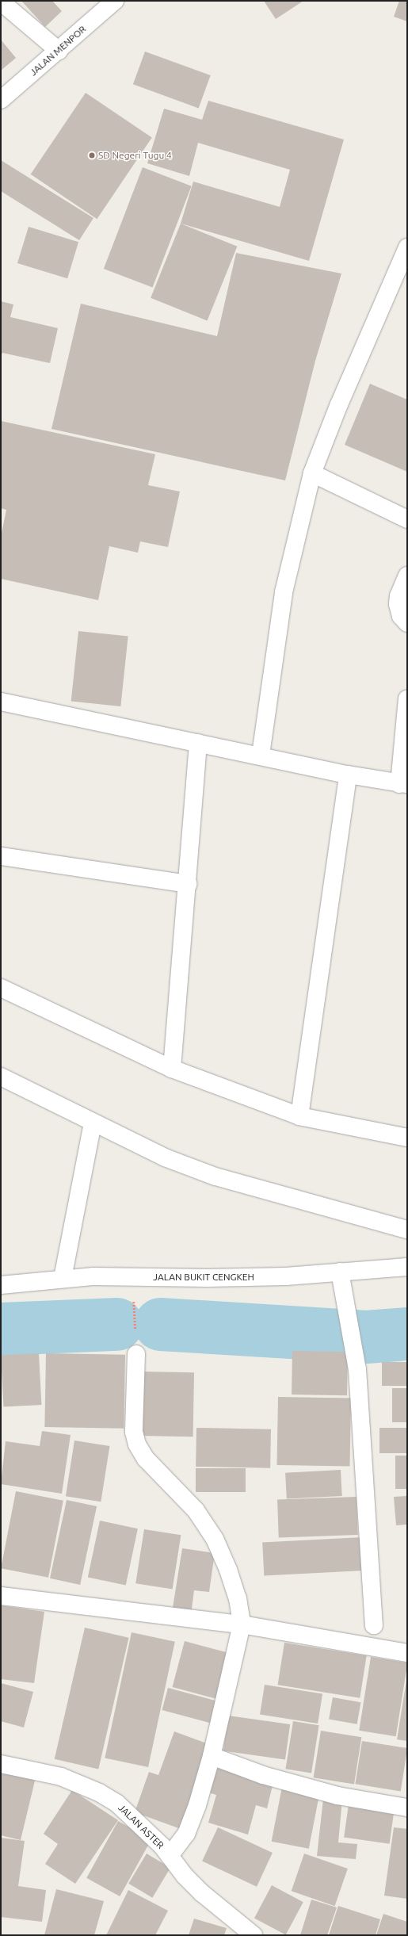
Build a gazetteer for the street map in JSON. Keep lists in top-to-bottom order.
{
  "streets": {
    "street": ["JALAN MENPOR", "JALAN BUKIT CENGKEH", "JALAN ASTER"]
  },
  "places": ["SD Negeri Tugu 4"]
}
